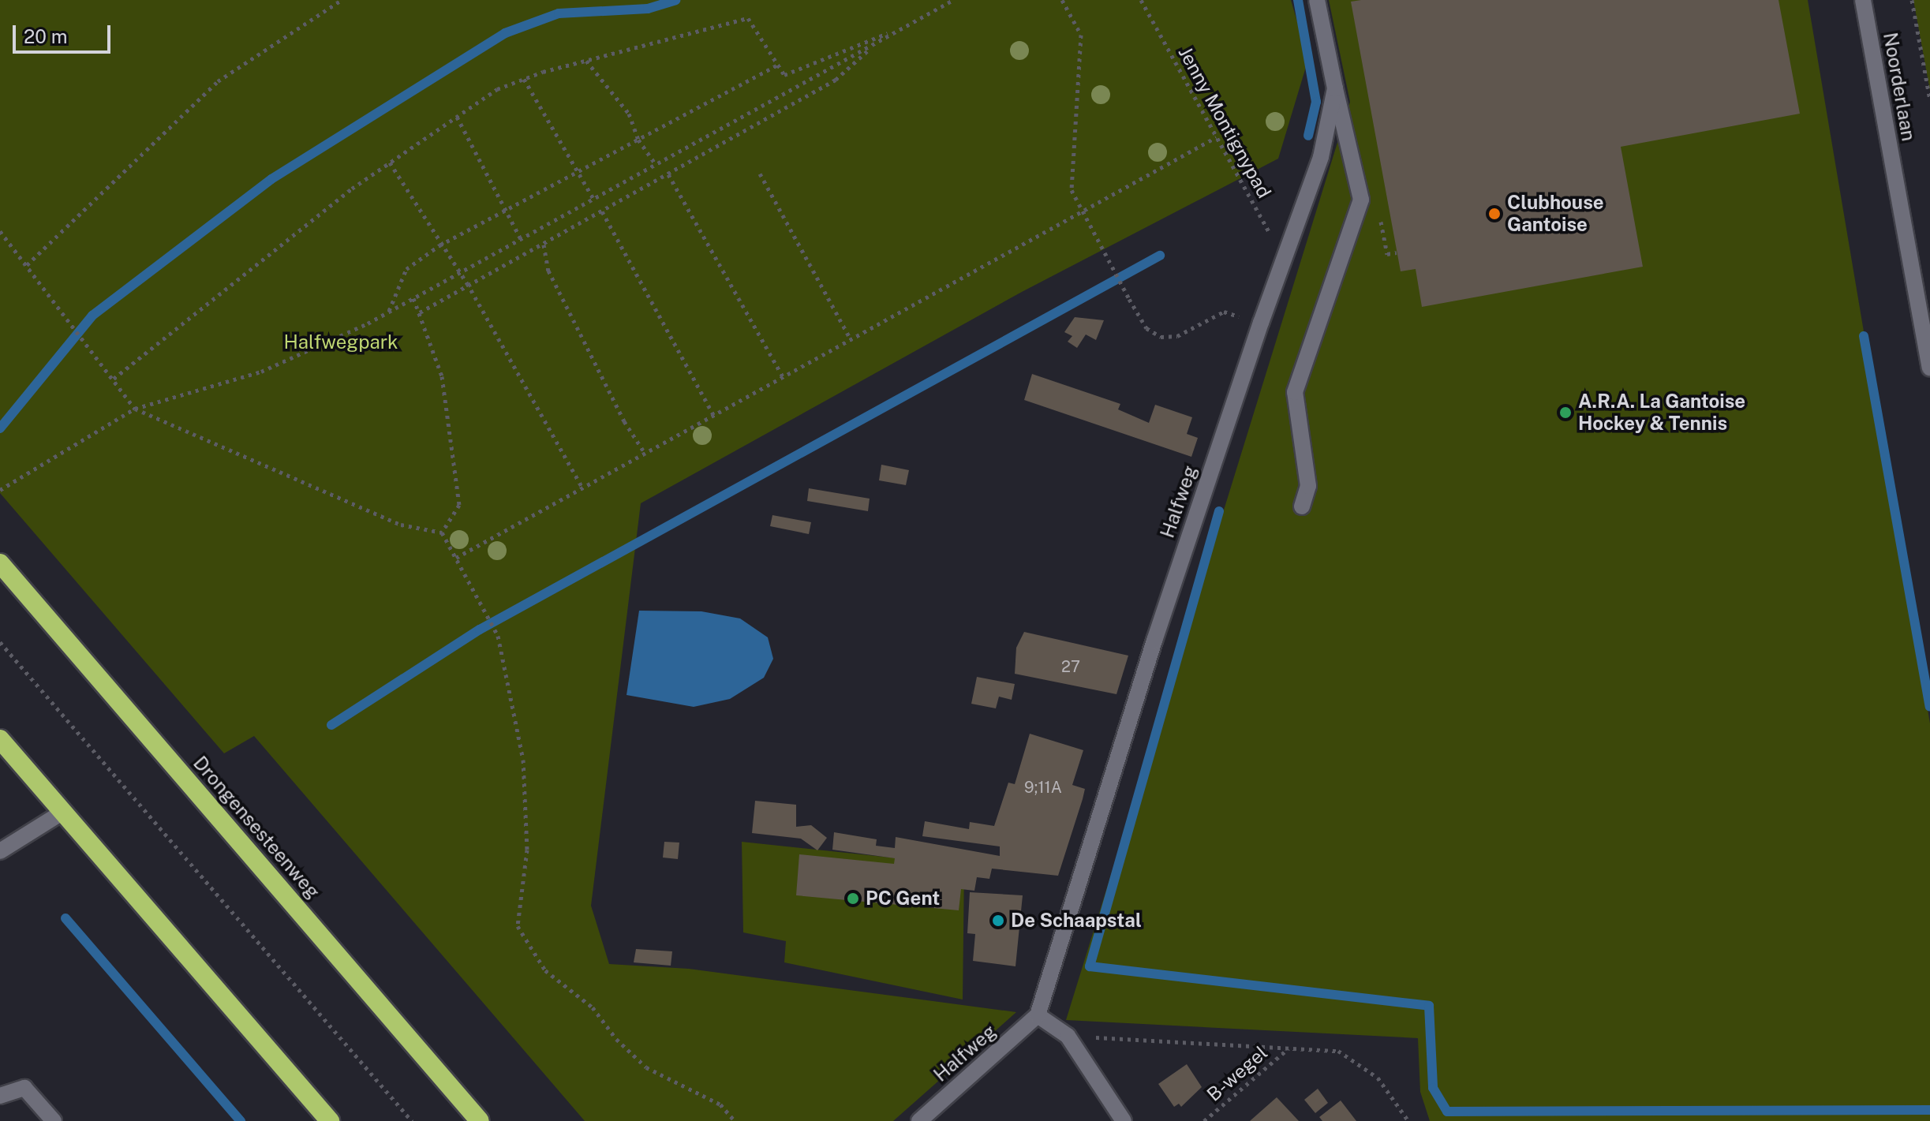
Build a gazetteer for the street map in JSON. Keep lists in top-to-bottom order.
{
  "streets": {
    "highway": ["Drongensesteenweg"],
    "street": ["Noorderlaan", "Halfweg"],
    "path": ["Jenny Montignypad", "B-wegel"]
  },
  "crossings": [
    ["Jenny Montignypad", "Halfweg"]
  ],
  "parks": ["Halfwegpark"],
  "places": [
    "Clubhouse Gantoise",
    "A.R.A. La Gantoise Hockey & Tennis",
    "PC Gent",
    "De Schaapstal"
  ],
  "house_numbers": ["27", "9;11A"],
  "scale_bar": "20 m"
}
